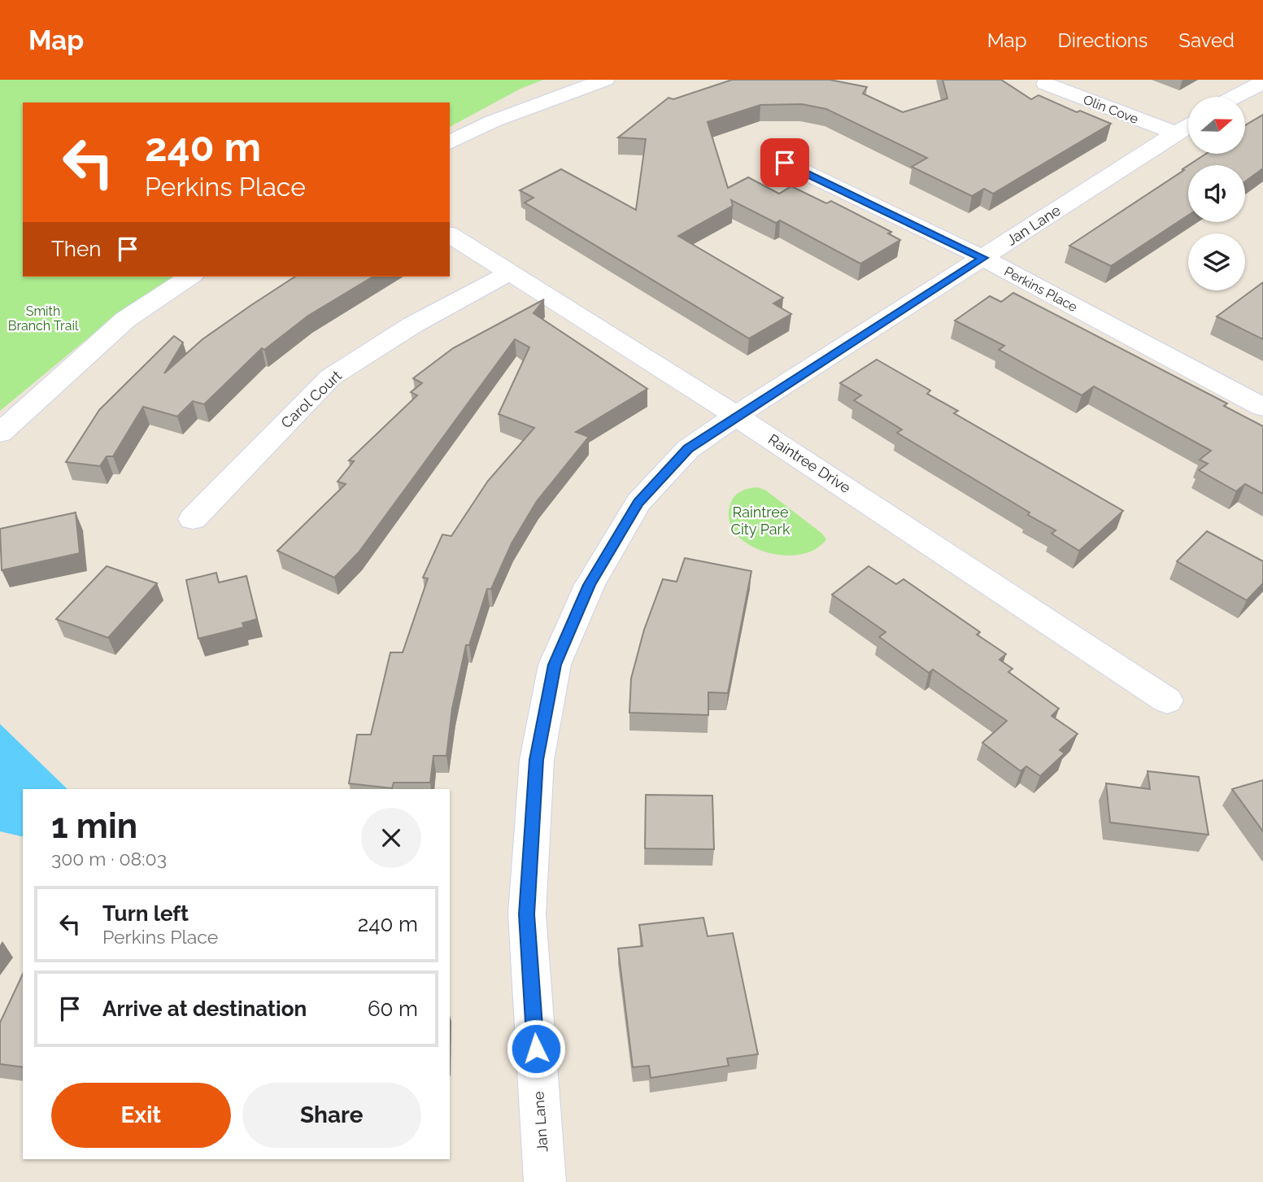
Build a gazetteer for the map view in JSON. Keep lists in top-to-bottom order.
{
  "streets": {
    "street": [
      "Olin Cove",
      "Jan Lane",
      "Perkins Place",
      "Carol Court",
      "Raintree Drive"
    ]
  },
  "crossings": [
    ["Olin Cove", "Jan Lane"],
    ["Jan Lane", "Perkins Place"],
    ["Jan Lane", "Raintree Drive"],
    ["Carol Court", "Raintree Drive"]
  ],
  "parks": ["Smith Branch Trail", "Raintree City Park"],
  "north": "right",
  "page": {
    "header": "Map",
    "nav": ["Map", "Directions", "Saved"],
    "turn": ["240 m", "Perkins Place"],
    "then": "Then",
    "heading": ["1 min", "300 m · 08:03"],
    "list": [
      {
        "name": "Turn left",
        "note": "Perkins Place",
        "value": "240 m"
      },
      {
        "name": "Arrive at destination",
        "value": "60 m"
      }
    ],
    "buttons": ["Exit", "Share"]
  }
}
